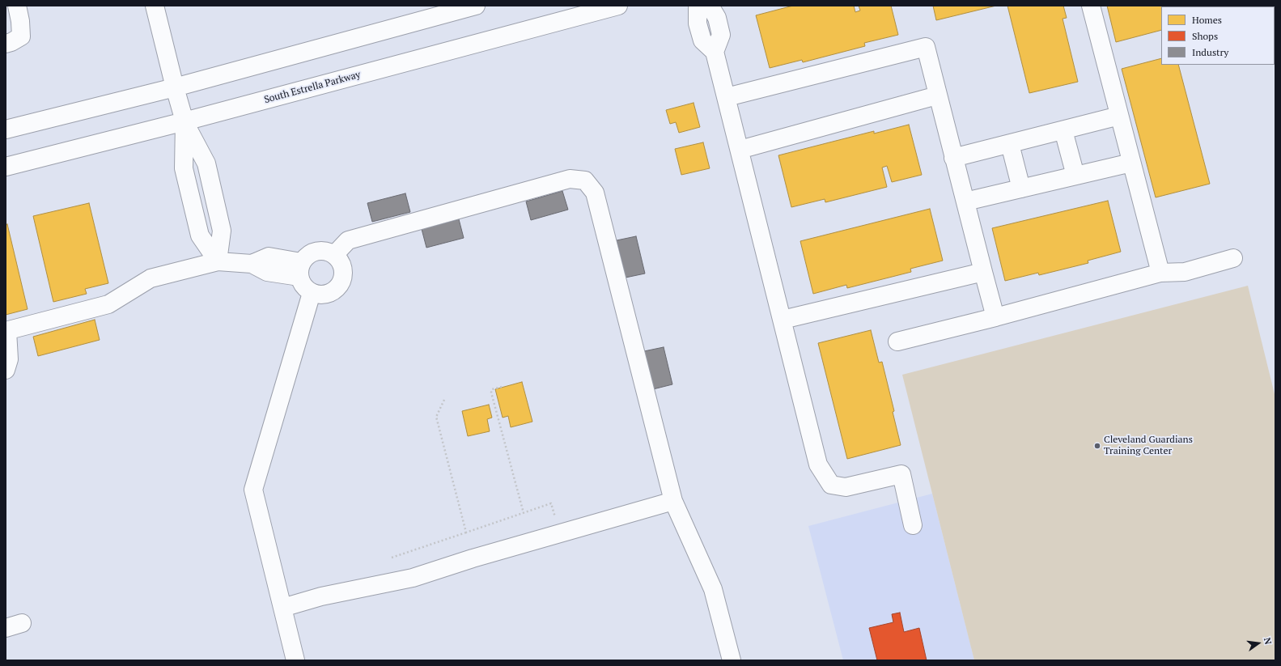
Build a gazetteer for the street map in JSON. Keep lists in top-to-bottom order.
{
  "streets": {
    "main road": ["South Estrella Parkway"]
  },
  "places": ["Cleveland Guardians Training Center"],
  "legend": ["Homes", "Shops", "Industry"],
  "north": "right"
}
